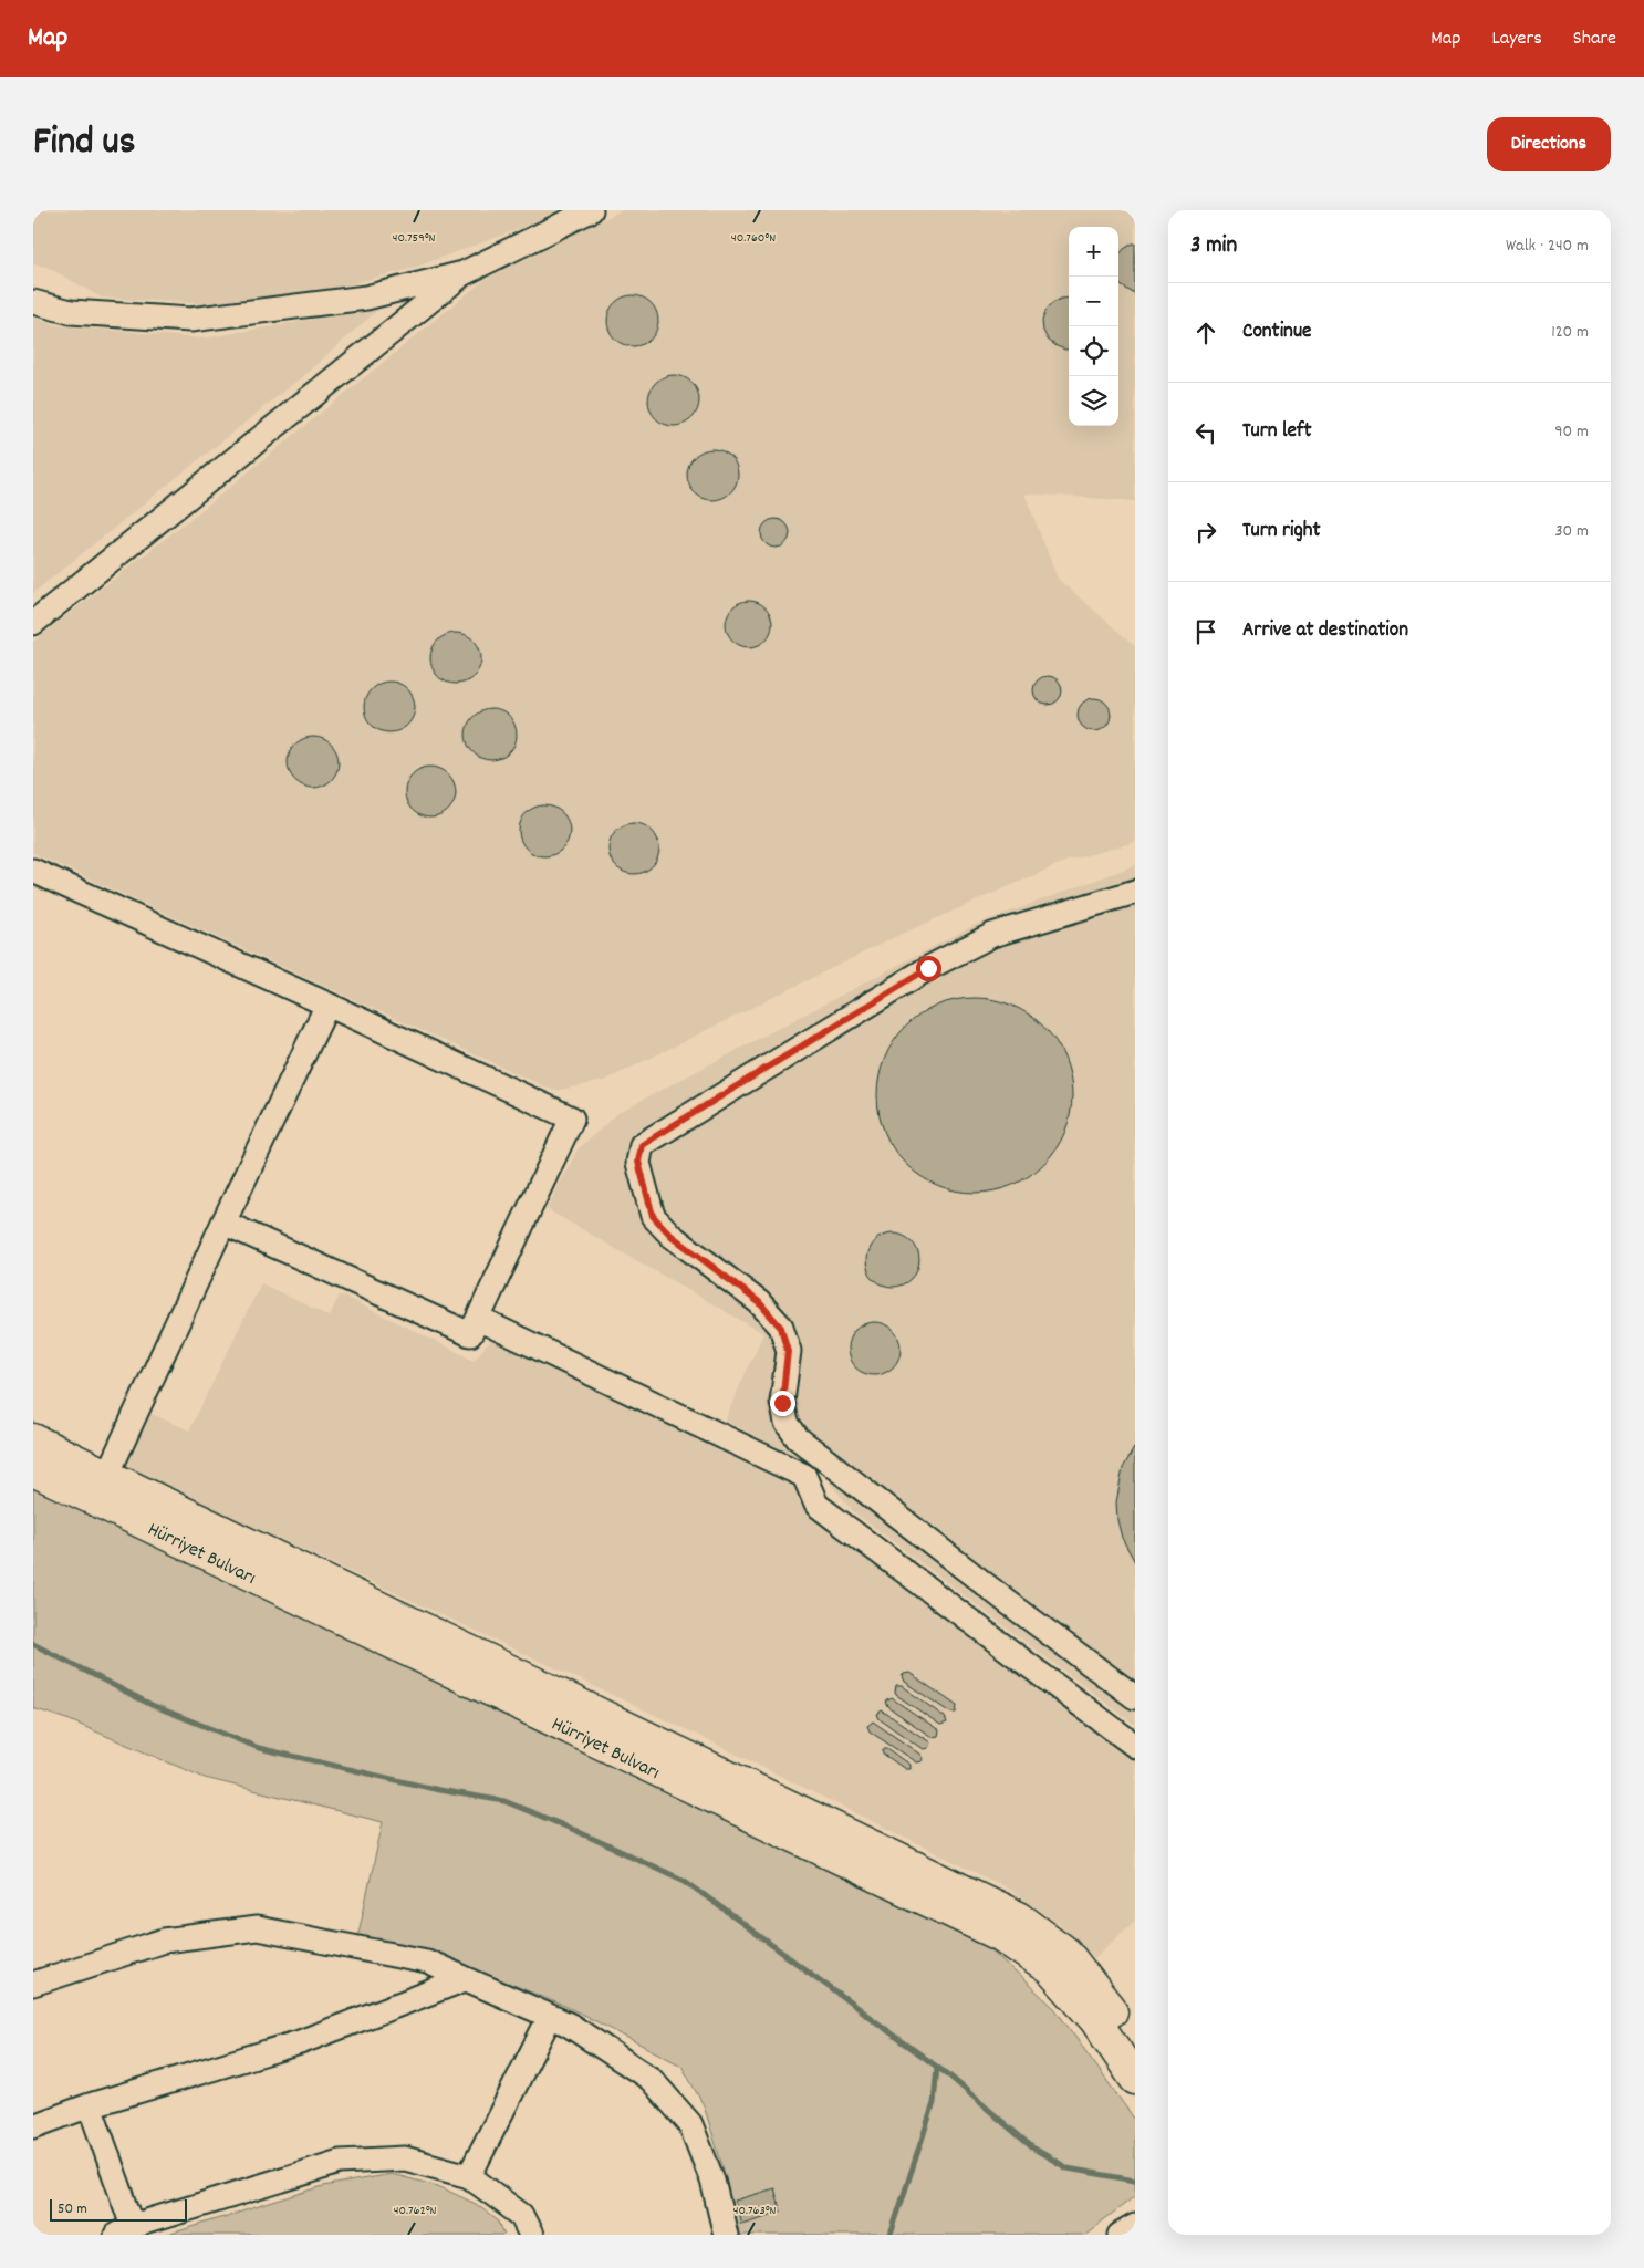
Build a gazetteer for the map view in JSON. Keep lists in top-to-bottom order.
{
  "streets": {
    "main road": ["Hürriyet Bulvarı"]
  },
  "scale_bar": "50 m",
  "page": {
    "header": "Map",
    "nav": ["Map", "Layers", "Share"],
    "title": "Find us",
    "buttons": "Directions",
    "heading": ["3 min", "Walk · 240 m"],
    "map_buttons": ["+", "−"],
    "list": [
      ["Continue", "120 m"],
      ["Turn left", "90 m"],
      ["Turn right", "30 m"],
      "Arrive at destination"
    ],
    "scale": "50 m"
  },
  "coordinates": [
    "40.759°N",
    "40.760°N",
    "40.762°N",
    "40.763°N"
  ]
}
